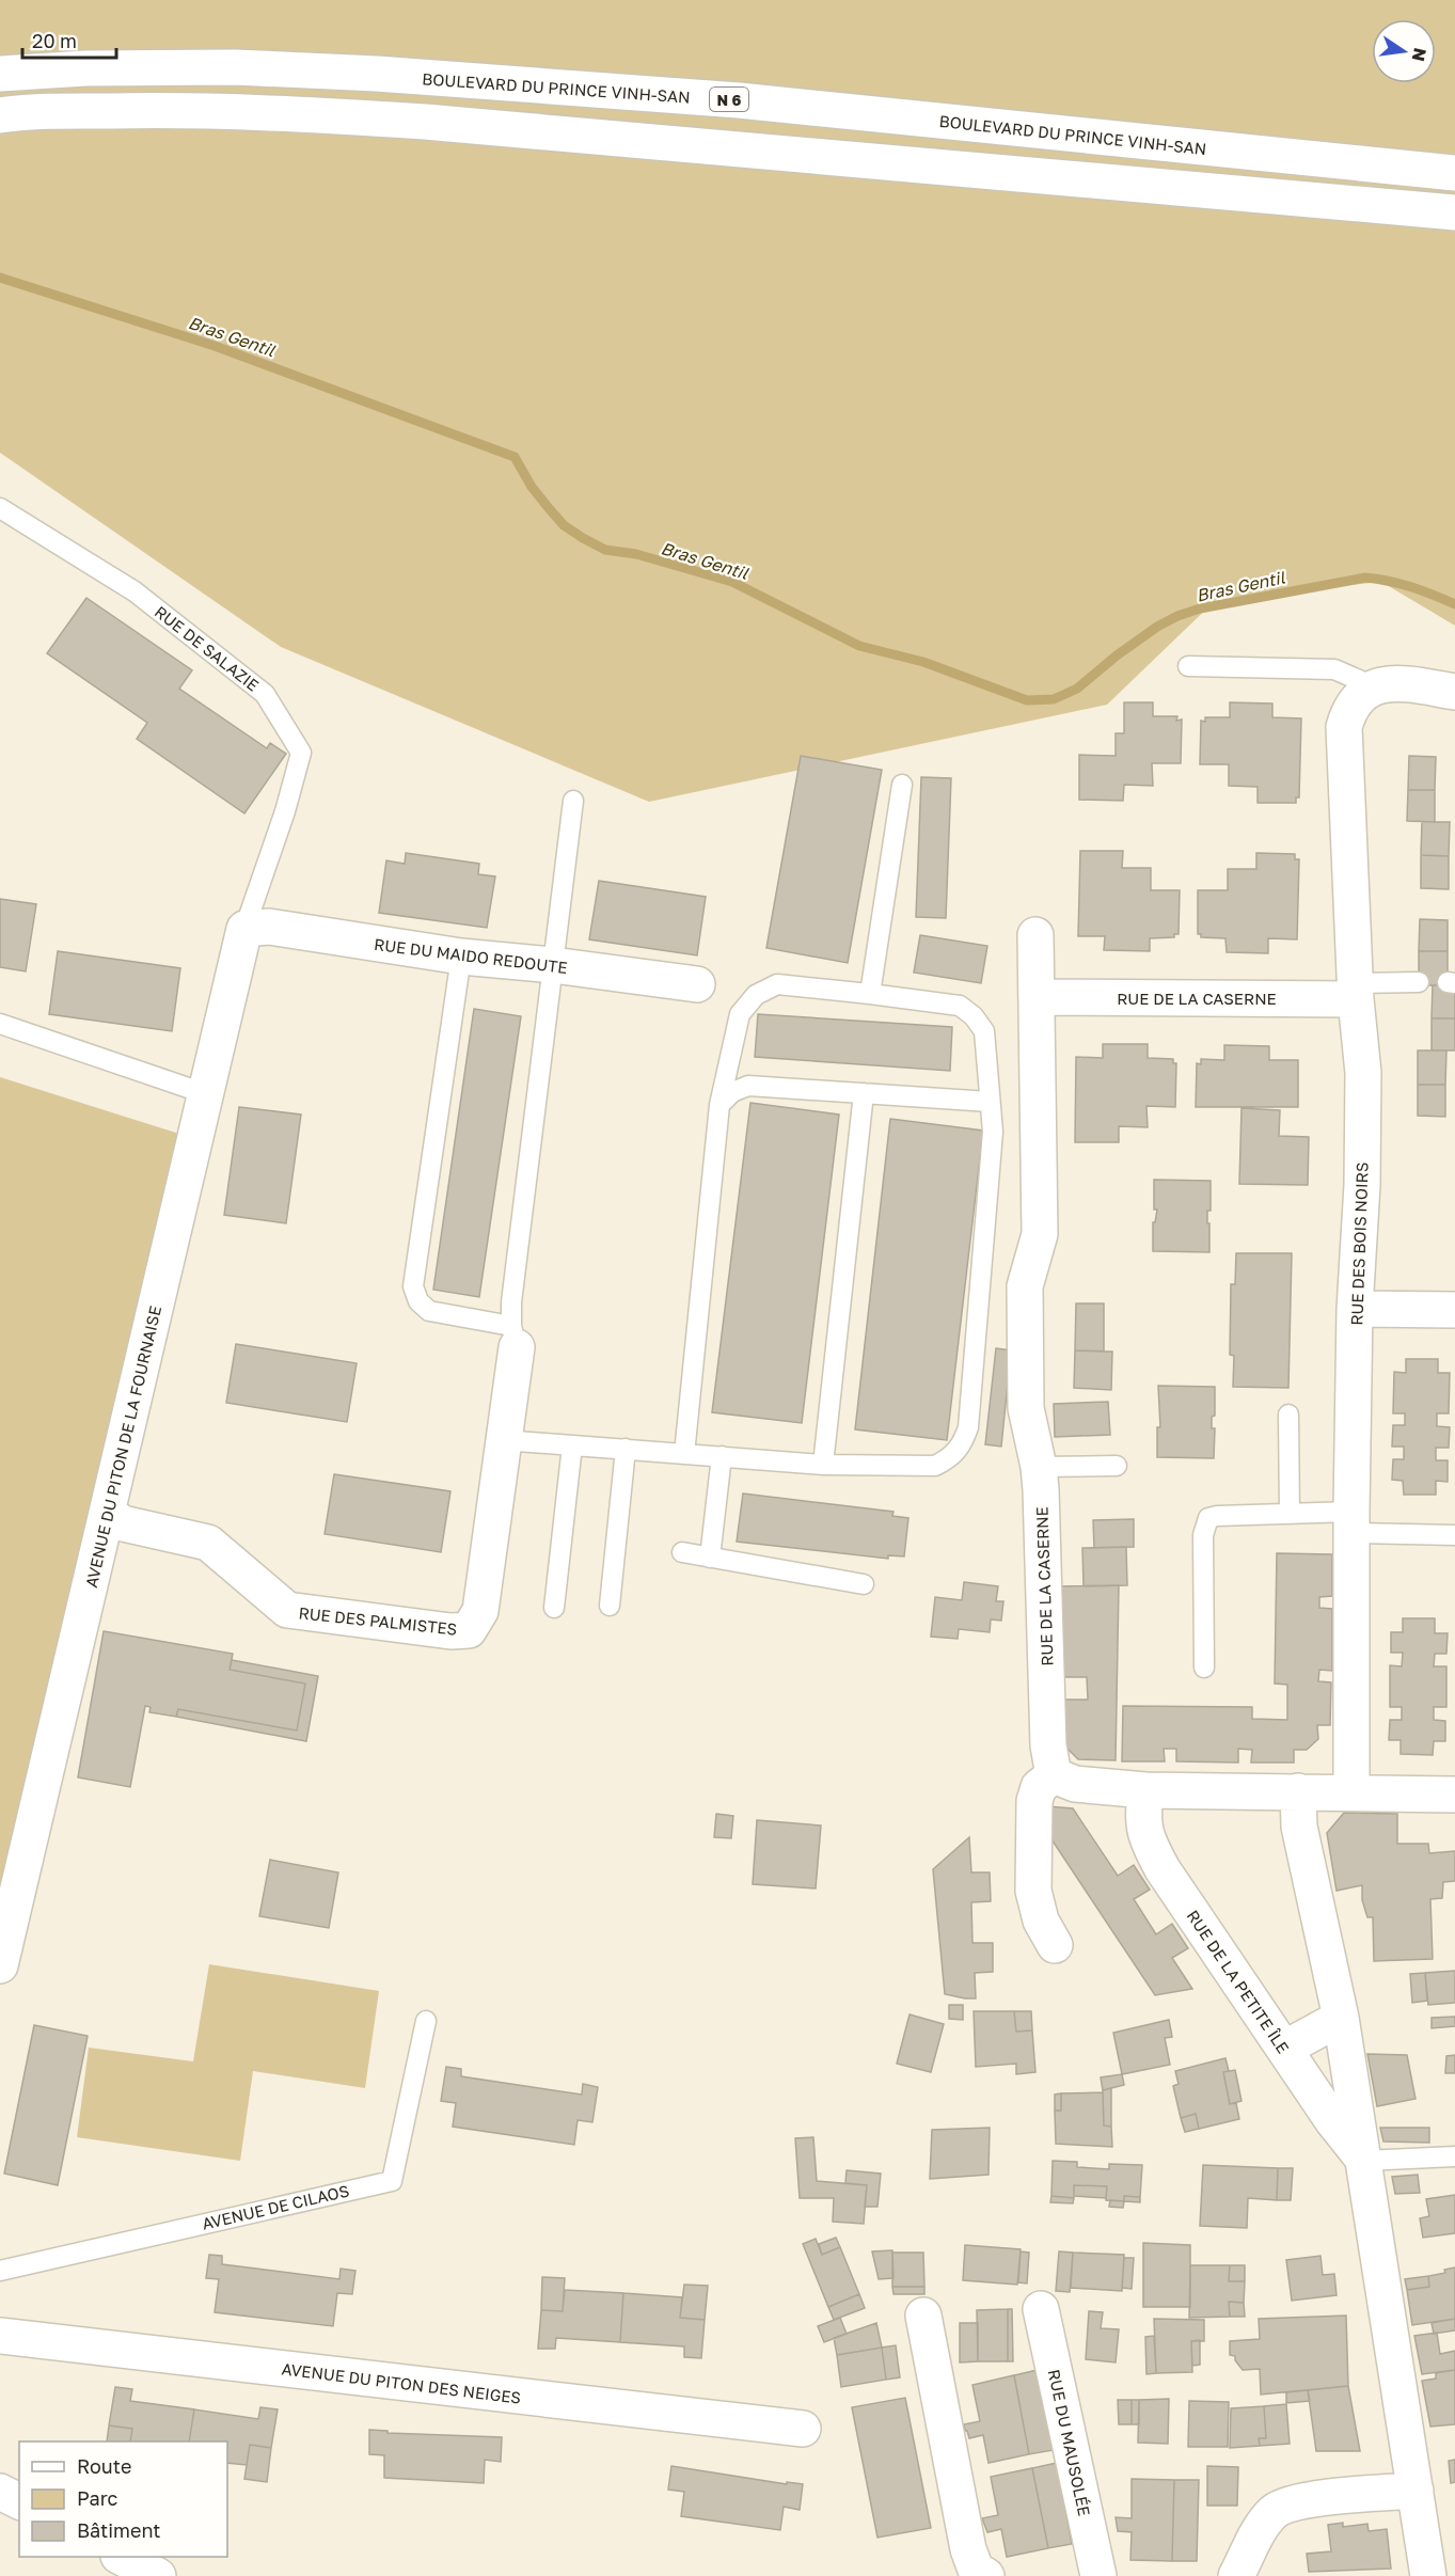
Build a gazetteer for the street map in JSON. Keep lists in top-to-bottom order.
{
  "streets": {
    "street": [
      "BOULEVARD DU PRINCE VINH-SAN",
      "N 6",
      "RUE DU MAIDO REDOUTE",
      "RUE DE LA CASERNE",
      "RUE DES BOIS NOIRS",
      "AVENUE DU PITON DE LA FOURNAISE",
      "RUE DES PALMISTES",
      "RUE DE LA PETITE ÎLE",
      "AVENUE DU PITON DES NEIGES",
      "RUE DU MAUSOLÉE"
    ],
    "lane": ["RUE DE SALAZIE", "AVENUE DE CILAOS"]
  },
  "crossings": [
    ["RUE DE SALAZIE", "RUE DU MAIDO REDOUTE"],
    ["RUE DE SALAZIE", "AVENUE DU PITON DE LA FOURNAISE"],
    ["RUE DU MAIDO REDOUTE", "AVENUE DU PITON DE LA FOURNAISE"],
    ["RUE DE LA CASERNE", "RUE DES BOIS NOIRS"],
    ["AVENUE DU PITON DE LA FOURNAISE", "RUE DES PALMISTES"]
  ],
  "water": ["Bras Gentil"],
  "legend": ["Route", "Parc", "Bâtiment"],
  "scale_bar": "20 m",
  "north": "right"
}
